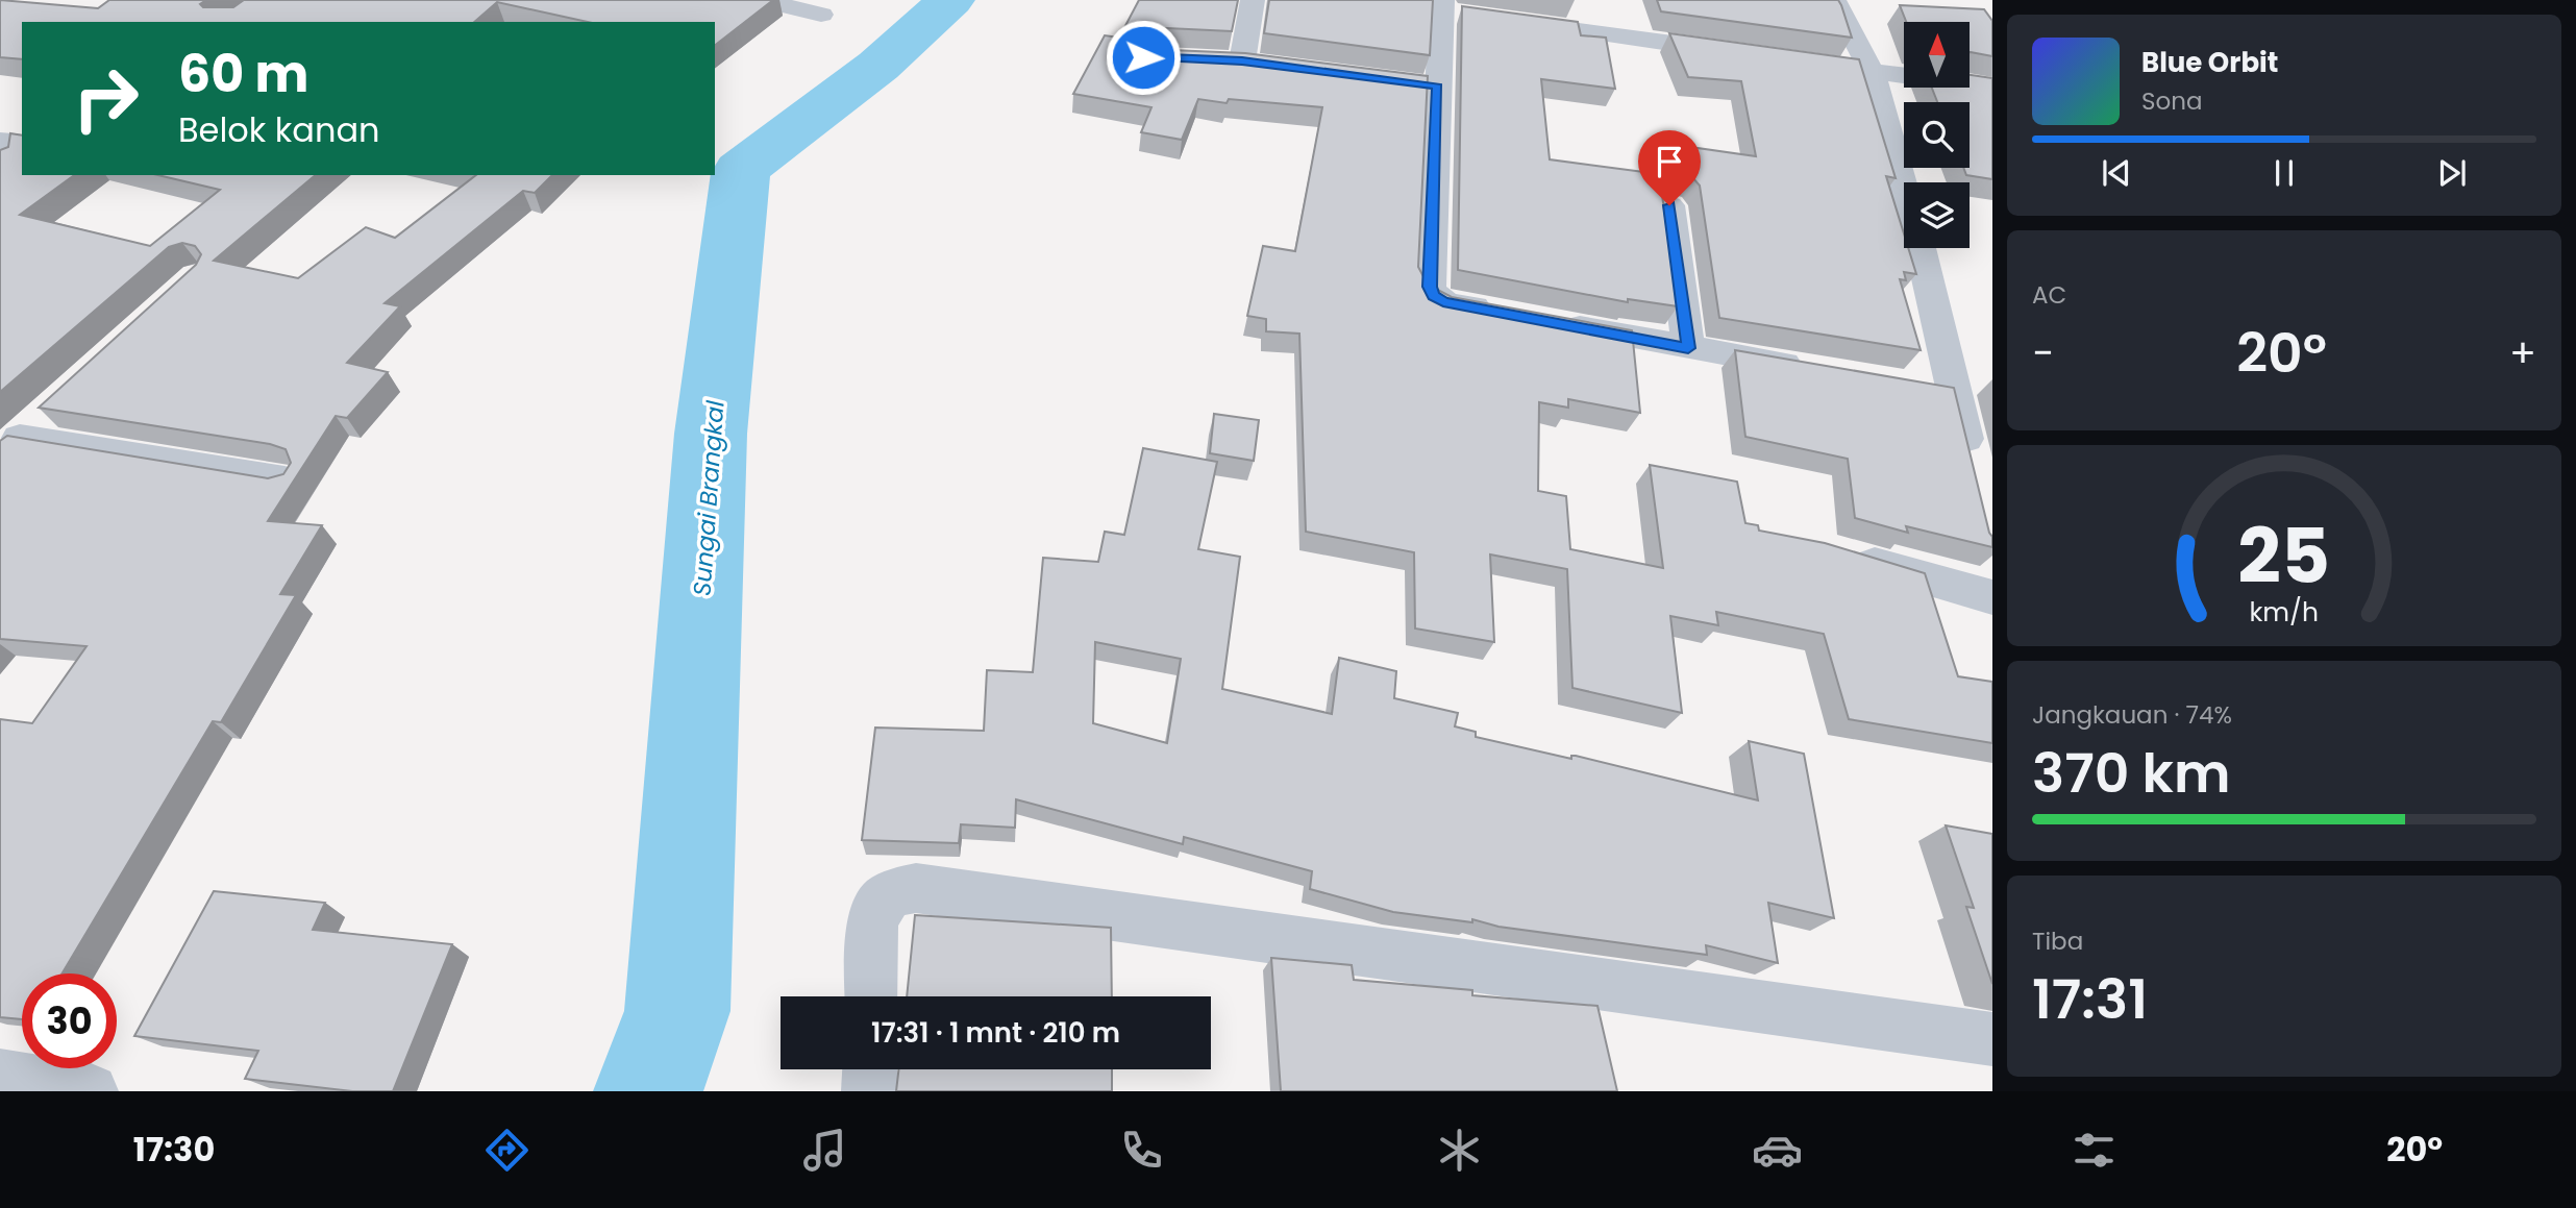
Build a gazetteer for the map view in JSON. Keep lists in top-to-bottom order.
{
  "water": ["Sungai Brangkal"],
  "north": "top",
  "page": {
    "turn": ["60 m", "Belok kanan"],
    "song": ["Blue Orbit", "Sona"],
    "tile": [
      "AC",
      ["Jangkauan · 74%", "370 km"],
      ["Tiba", "17:31"]
    ],
    "heat": ["−", "20°", "+"],
    "limit": "30",
    "trip": "17:31 · 1 mnt · 210 m",
    "tabs": ["17:30", "20°"],
    "gauge": ["25", "km/h"]
  }
}
